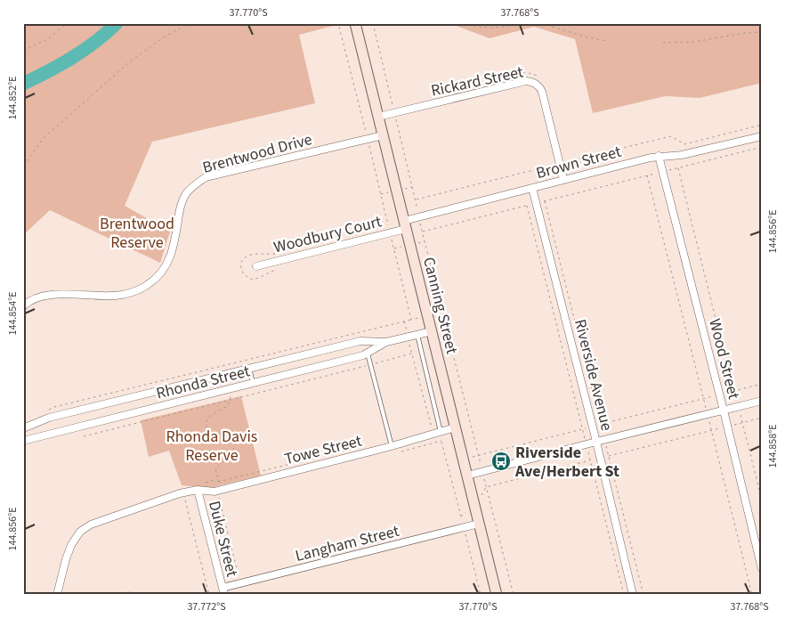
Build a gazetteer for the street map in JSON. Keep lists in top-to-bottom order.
{
  "streets": {
    "street": [
      "Rickard Street",
      "Brentwood Drive",
      "Brown Street",
      "Woodbury Court",
      "Canning Street",
      "Wood Street",
      "Riverside Avenue",
      "Rhonda Street",
      "Towe Street",
      "Duke Street",
      "Langham Street"
    ]
  },
  "crossings": [
    ["Rickard Street", "Brown Street"],
    ["Rickard Street", "Canning Street"],
    ["Brentwood Drive", "Canning Street"],
    ["Brown Street", "Woodbury Court"],
    ["Brown Street", "Canning Street"],
    ["Brown Street", "Wood Street"],
    ["Brown Street", "Riverside Avenue"],
    ["Woodbury Court", "Canning Street"],
    ["Canning Street", "Rhonda Street"],
    ["Canning Street", "Towe Street"],
    ["Canning Street", "Langham Street"],
    ["Towe Street", "Duke Street"],
    ["Duke Street", "Langham Street"]
  ],
  "parks": ["Brentwood Reserve", "Rhonda Davis Reserve"],
  "places": {
    "bus stop": ["Riverside Ave/Herbert St"]
  },
  "coordinates": [
    "37.770°S",
    "37.768°S",
    "144.852°E",
    "144.856°E",
    "144.854°E",
    "144.858°E",
    "37.772°S"
  ]
}
